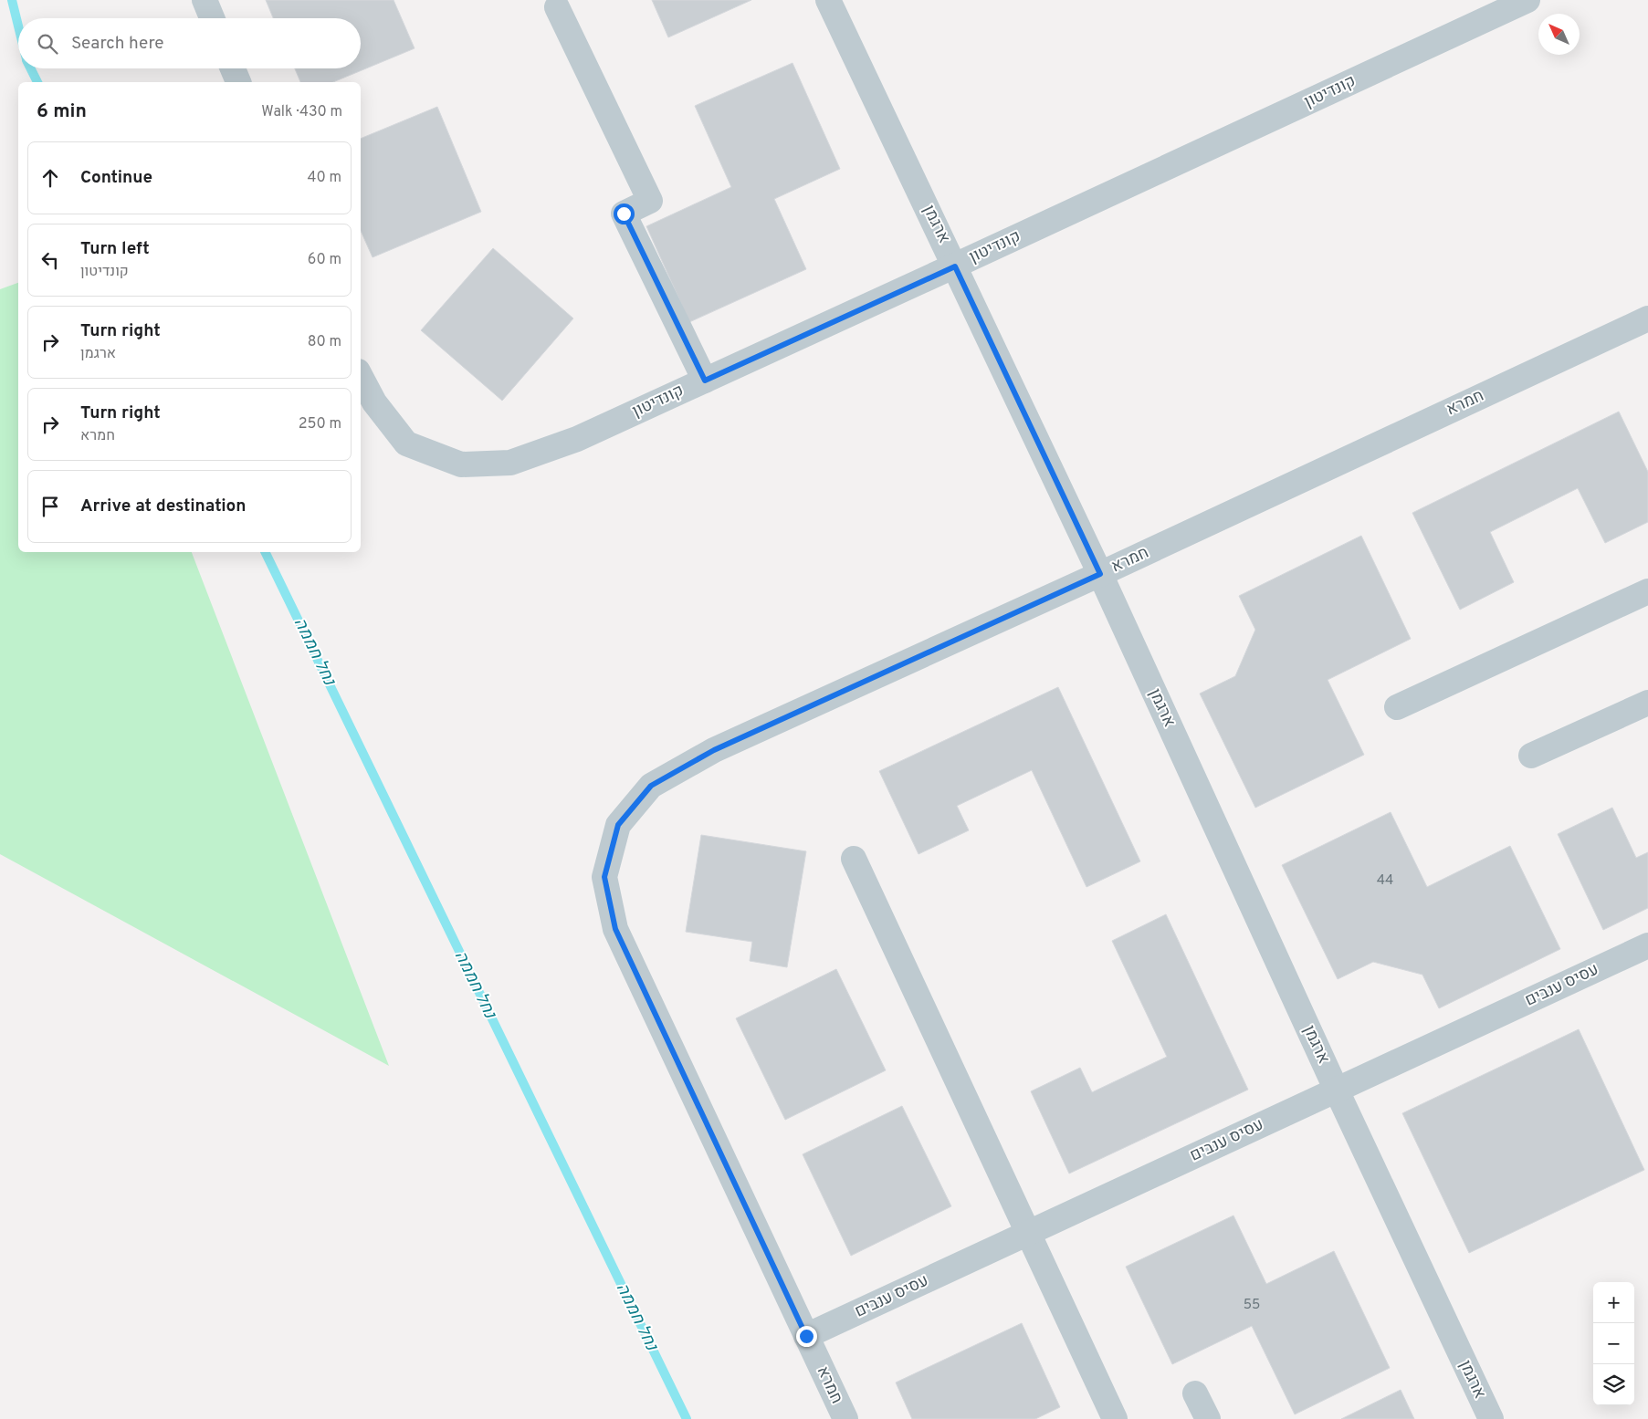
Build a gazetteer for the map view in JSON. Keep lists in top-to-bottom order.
{
  "streets": {
    "street": [
      "קונדיטון",
      "ארגמן",
      "חמרא",
      "עסיס ענבים"
    ]
  },
  "crossings": [
    ["קונדיטון", "ארגמן"],
    ["ארגמן", "חמרא"],
    ["ארגמן", "עסיס ענבים"],
    ["חמרא", "עסיס ענבים"]
  ],
  "water": ["נחל חממה"],
  "house_numbers": ["44", "55"],
  "north": "top left",
  "page": {
    "search": "Search here",
    "heading": ["6 min", "Walk · 430 m"],
    "list": [
      ["Continue", "40 m"],
      ["Turn left", "קונדיטון", "60 m"],
      ["Turn right", "ארגמן", "80 m"],
      ["Turn right", "חמרא", "250 m"],
      "Arrive at destination"
    ],
    "map_buttons": ["+", "−"]
  }
}
